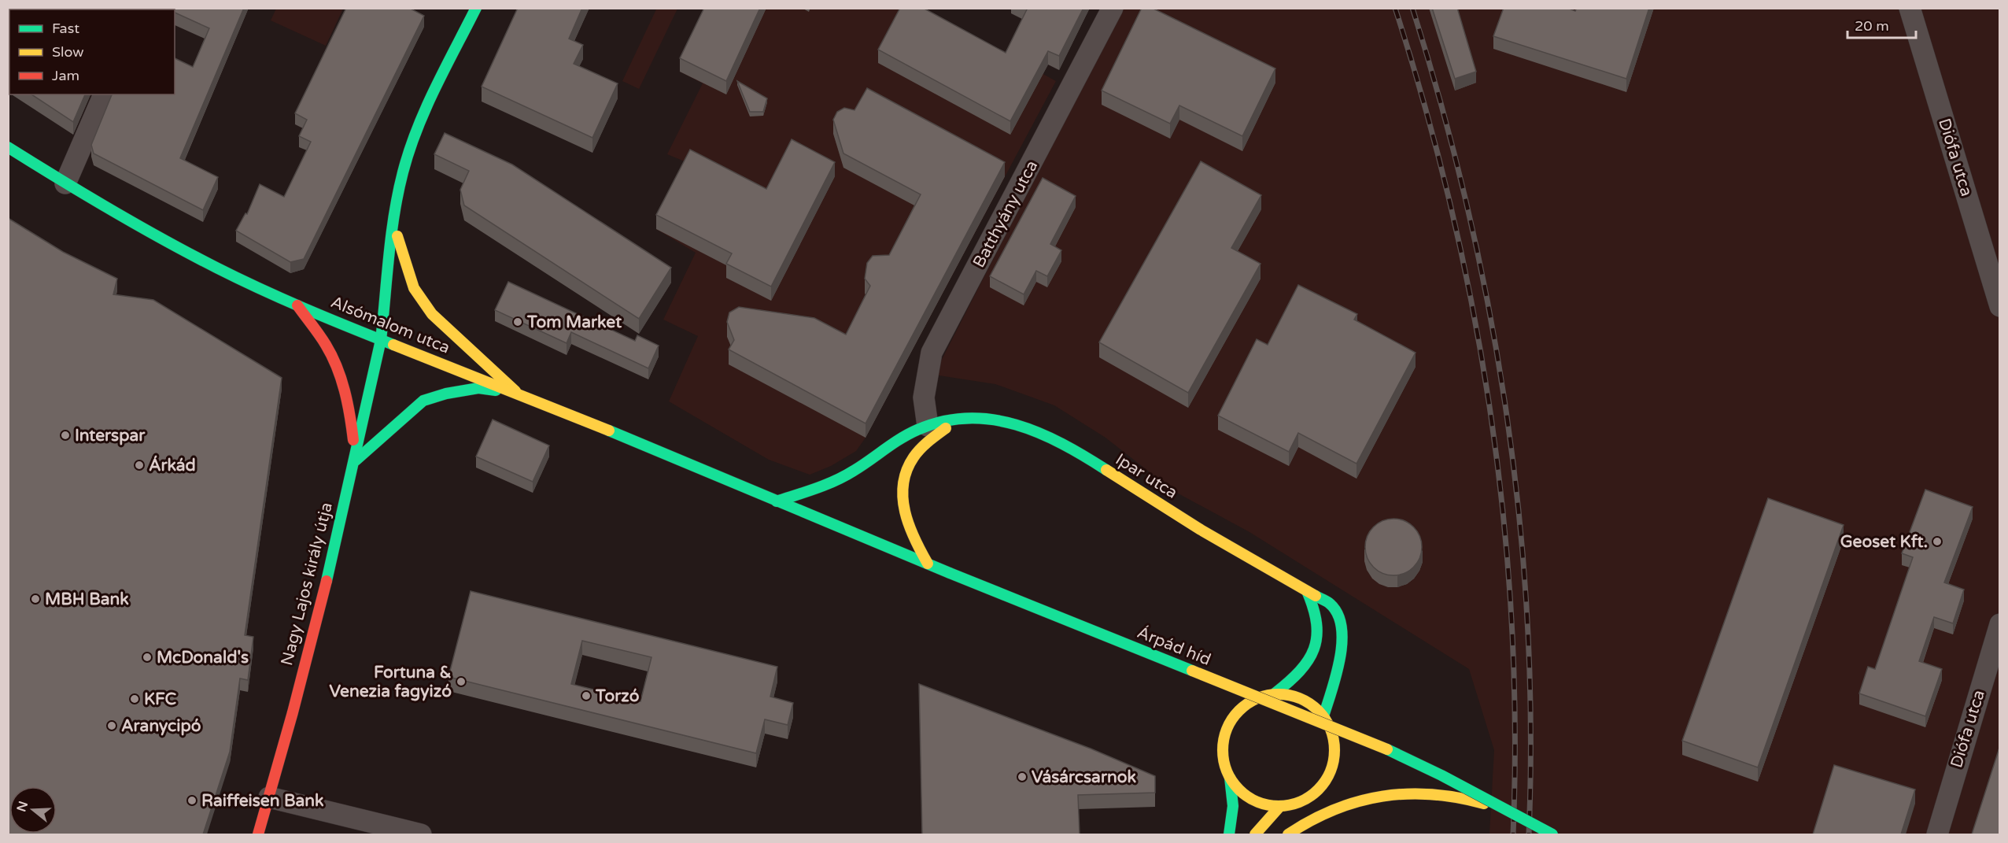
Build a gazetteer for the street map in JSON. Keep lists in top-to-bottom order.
{
  "streets": {
    "main road": [
      "Alsómalom utca",
      "Ipar utca",
      "Nagy Lajos király útja",
      "Árpád híd"
    ],
    "street": ["Diófa utca", "Batthyány utca"]
  },
  "crossings": [
    ["Batthyány utca", "Ipar utca"],
    ["Alsómalom utca", "Ipar utca"],
    ["Alsómalom utca", "Nagy Lajos király útja"],
    ["Alsómalom utca", "Árpád híd"],
    ["Ipar utca", "Árpád híd"]
  ],
  "places": [
    "Tom Market",
    "Interspar",
    "Árkád",
    "Geoset Kft.",
    "MBH Bank",
    "McDonald's",
    "Fortuna & Venezia fagyizó",
    "Torzó",
    "KFC",
    "Aranycipó",
    "Vásárcsarnok",
    "Raiffeisen Bank"
  ],
  "legend": ["Fast", "Slow", "Jam"],
  "scale_bar": "20 m",
  "north": "left"
}
